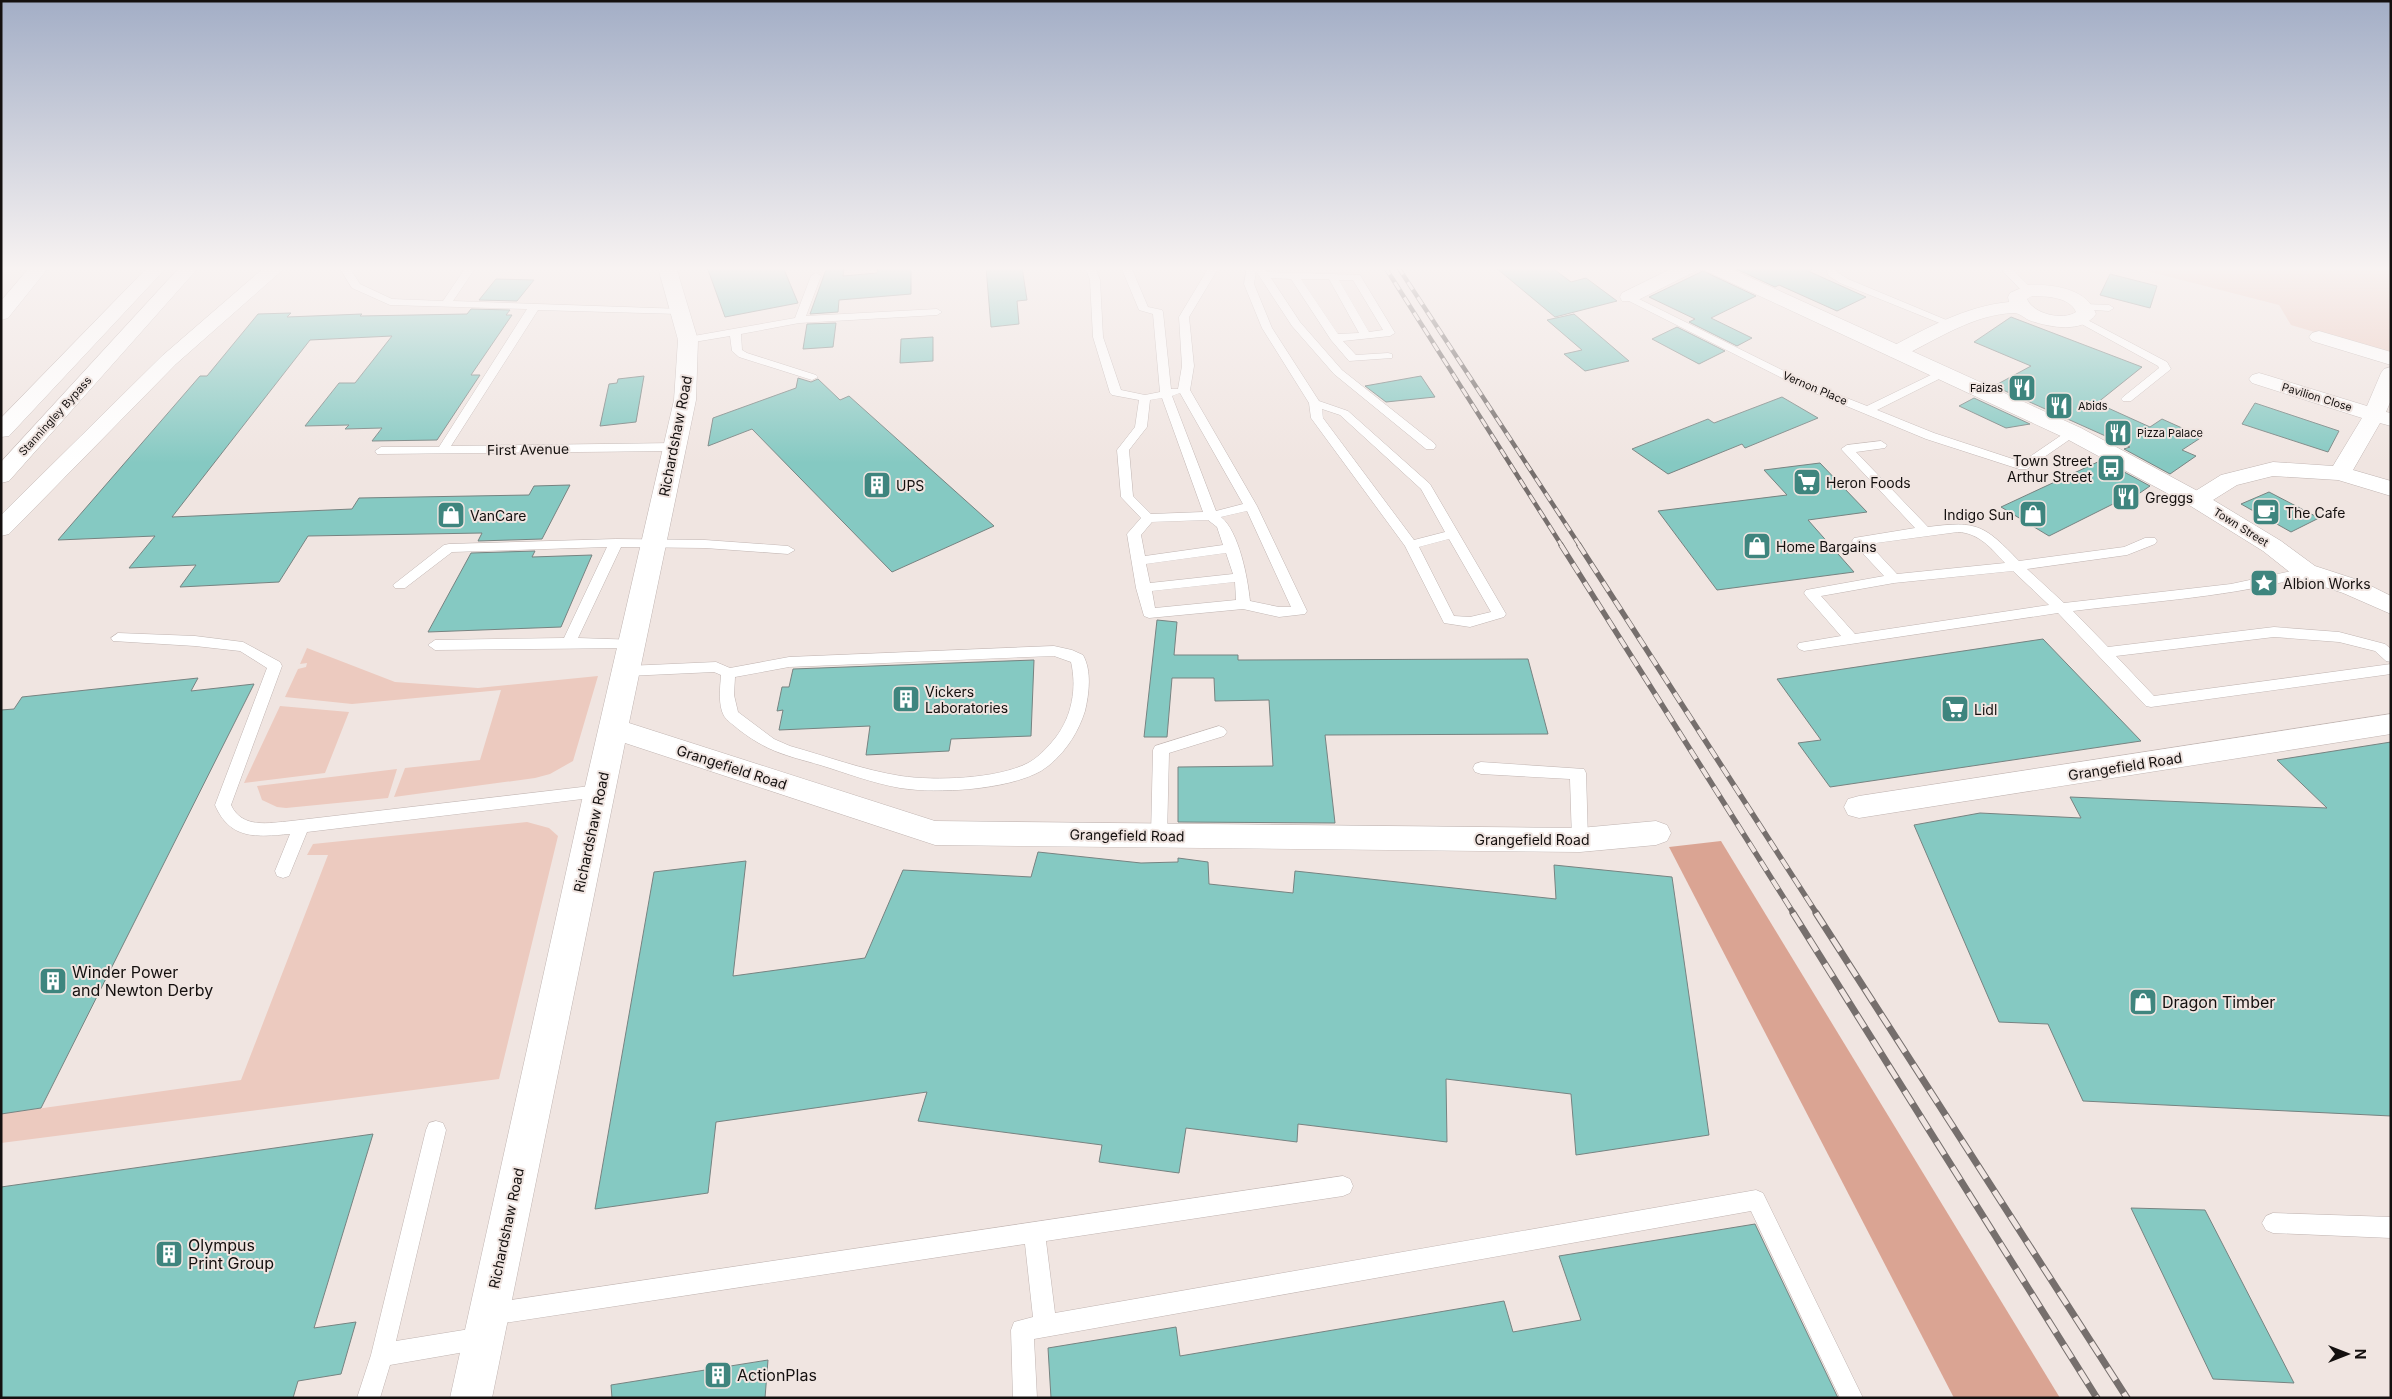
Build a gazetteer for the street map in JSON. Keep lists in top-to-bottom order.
{
  "streets": {
    "main road": [
      "Pavilion Close",
      "Stanningley Bypass",
      "Richardshaw Road",
      "Town Street",
      "Grangefield Road"
    ],
    "lane": ["Vernon Place", "First Avenue"]
  },
  "crossings": [
    ["Vernon Place", "Town Street"],
    ["Richardshaw Road", "First Avenue"],
    ["Richardshaw Road", "Grangefield Road"]
  ],
  "places": {
    "restaurant": [
      "Faizas",
      "Abids",
      "Pizza Palace",
      "Greggs"
    ],
    "bus stop": ["Town Street Arthur Street"],
    "supermarket": ["Heron Foods", "Lidl"],
    "building": [
      "UPS",
      "Vickers Laboratories",
      "Winder Power and Newton Derby",
      "Olympus Print Group",
      "ActionPlas"
    ],
    "cafe": ["The Cafe"],
    "shop": [
      "Indigo Sun",
      "VanCare",
      "Home Bargains",
      "Dragon Timber"
    ],
    "place": ["Albion Works"]
  },
  "north": "right"
}
